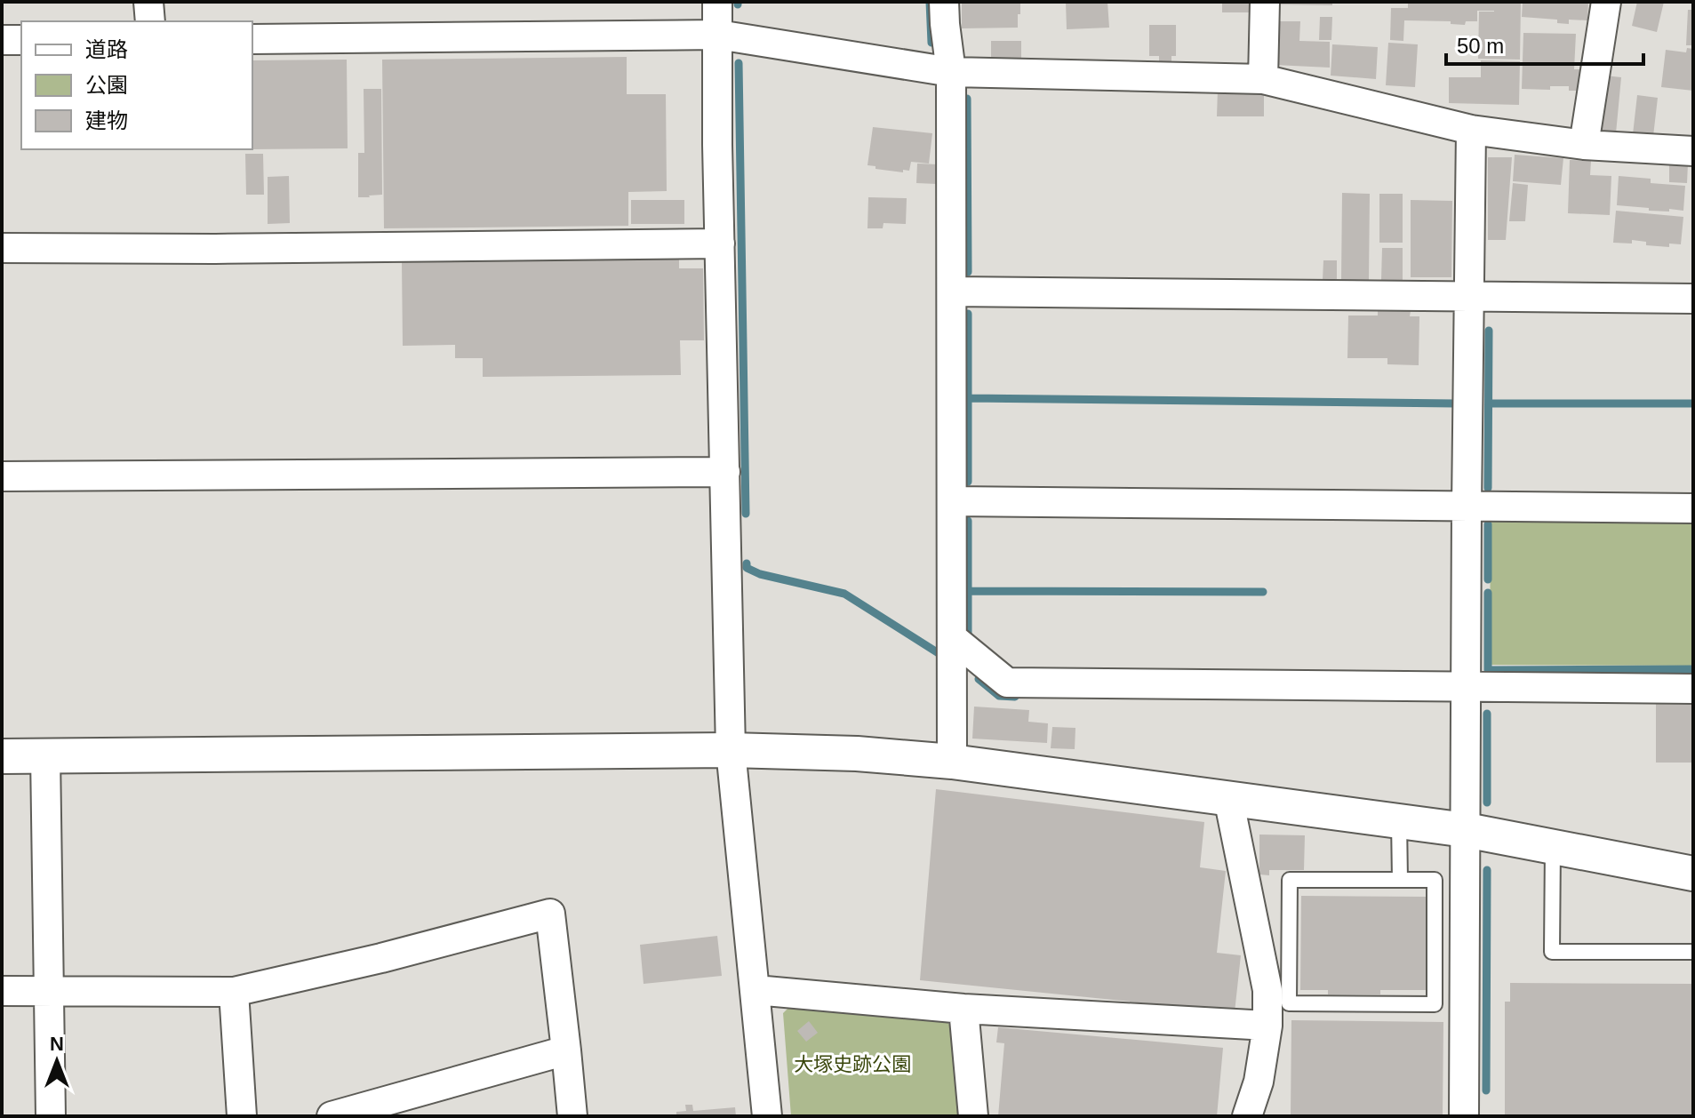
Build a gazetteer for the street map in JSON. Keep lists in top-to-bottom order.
{
  "parks": ["大塚史跡公園"],
  "legend": ["道路", "公園", "建物"],
  "scale_bar": "50 m",
  "north": "top"
}
